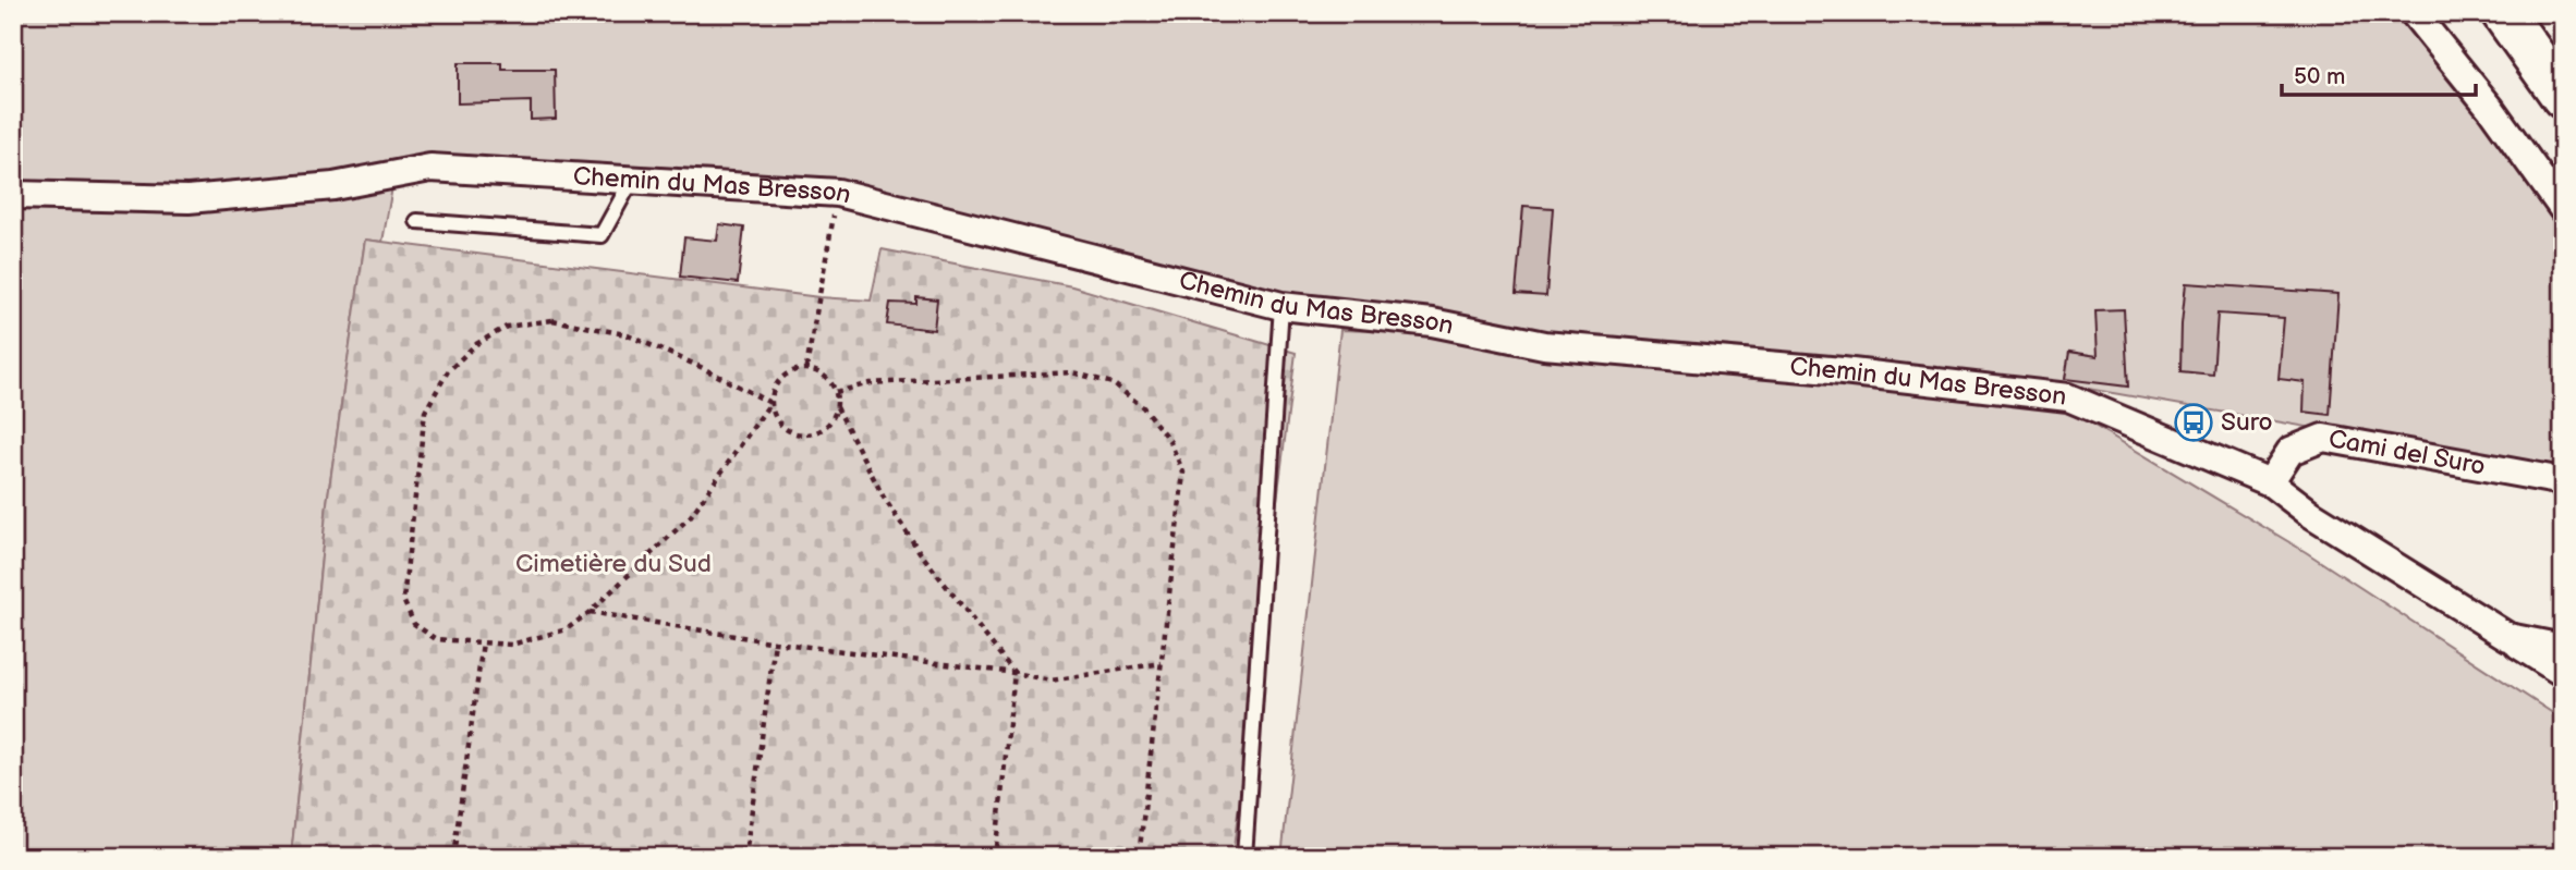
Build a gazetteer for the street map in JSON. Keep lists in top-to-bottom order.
{
  "streets": {
    "street": ["Chemin du Mas Bresson", "Cami del Suro"]
  },
  "crossings": [
    ["Chemin du Mas Bresson", "Cami del Suro"]
  ],
  "parks": ["Cimetière du Sud"],
  "places": {
    "bus stop": ["Suro"]
  },
  "scale_bar": "50 m"
}
